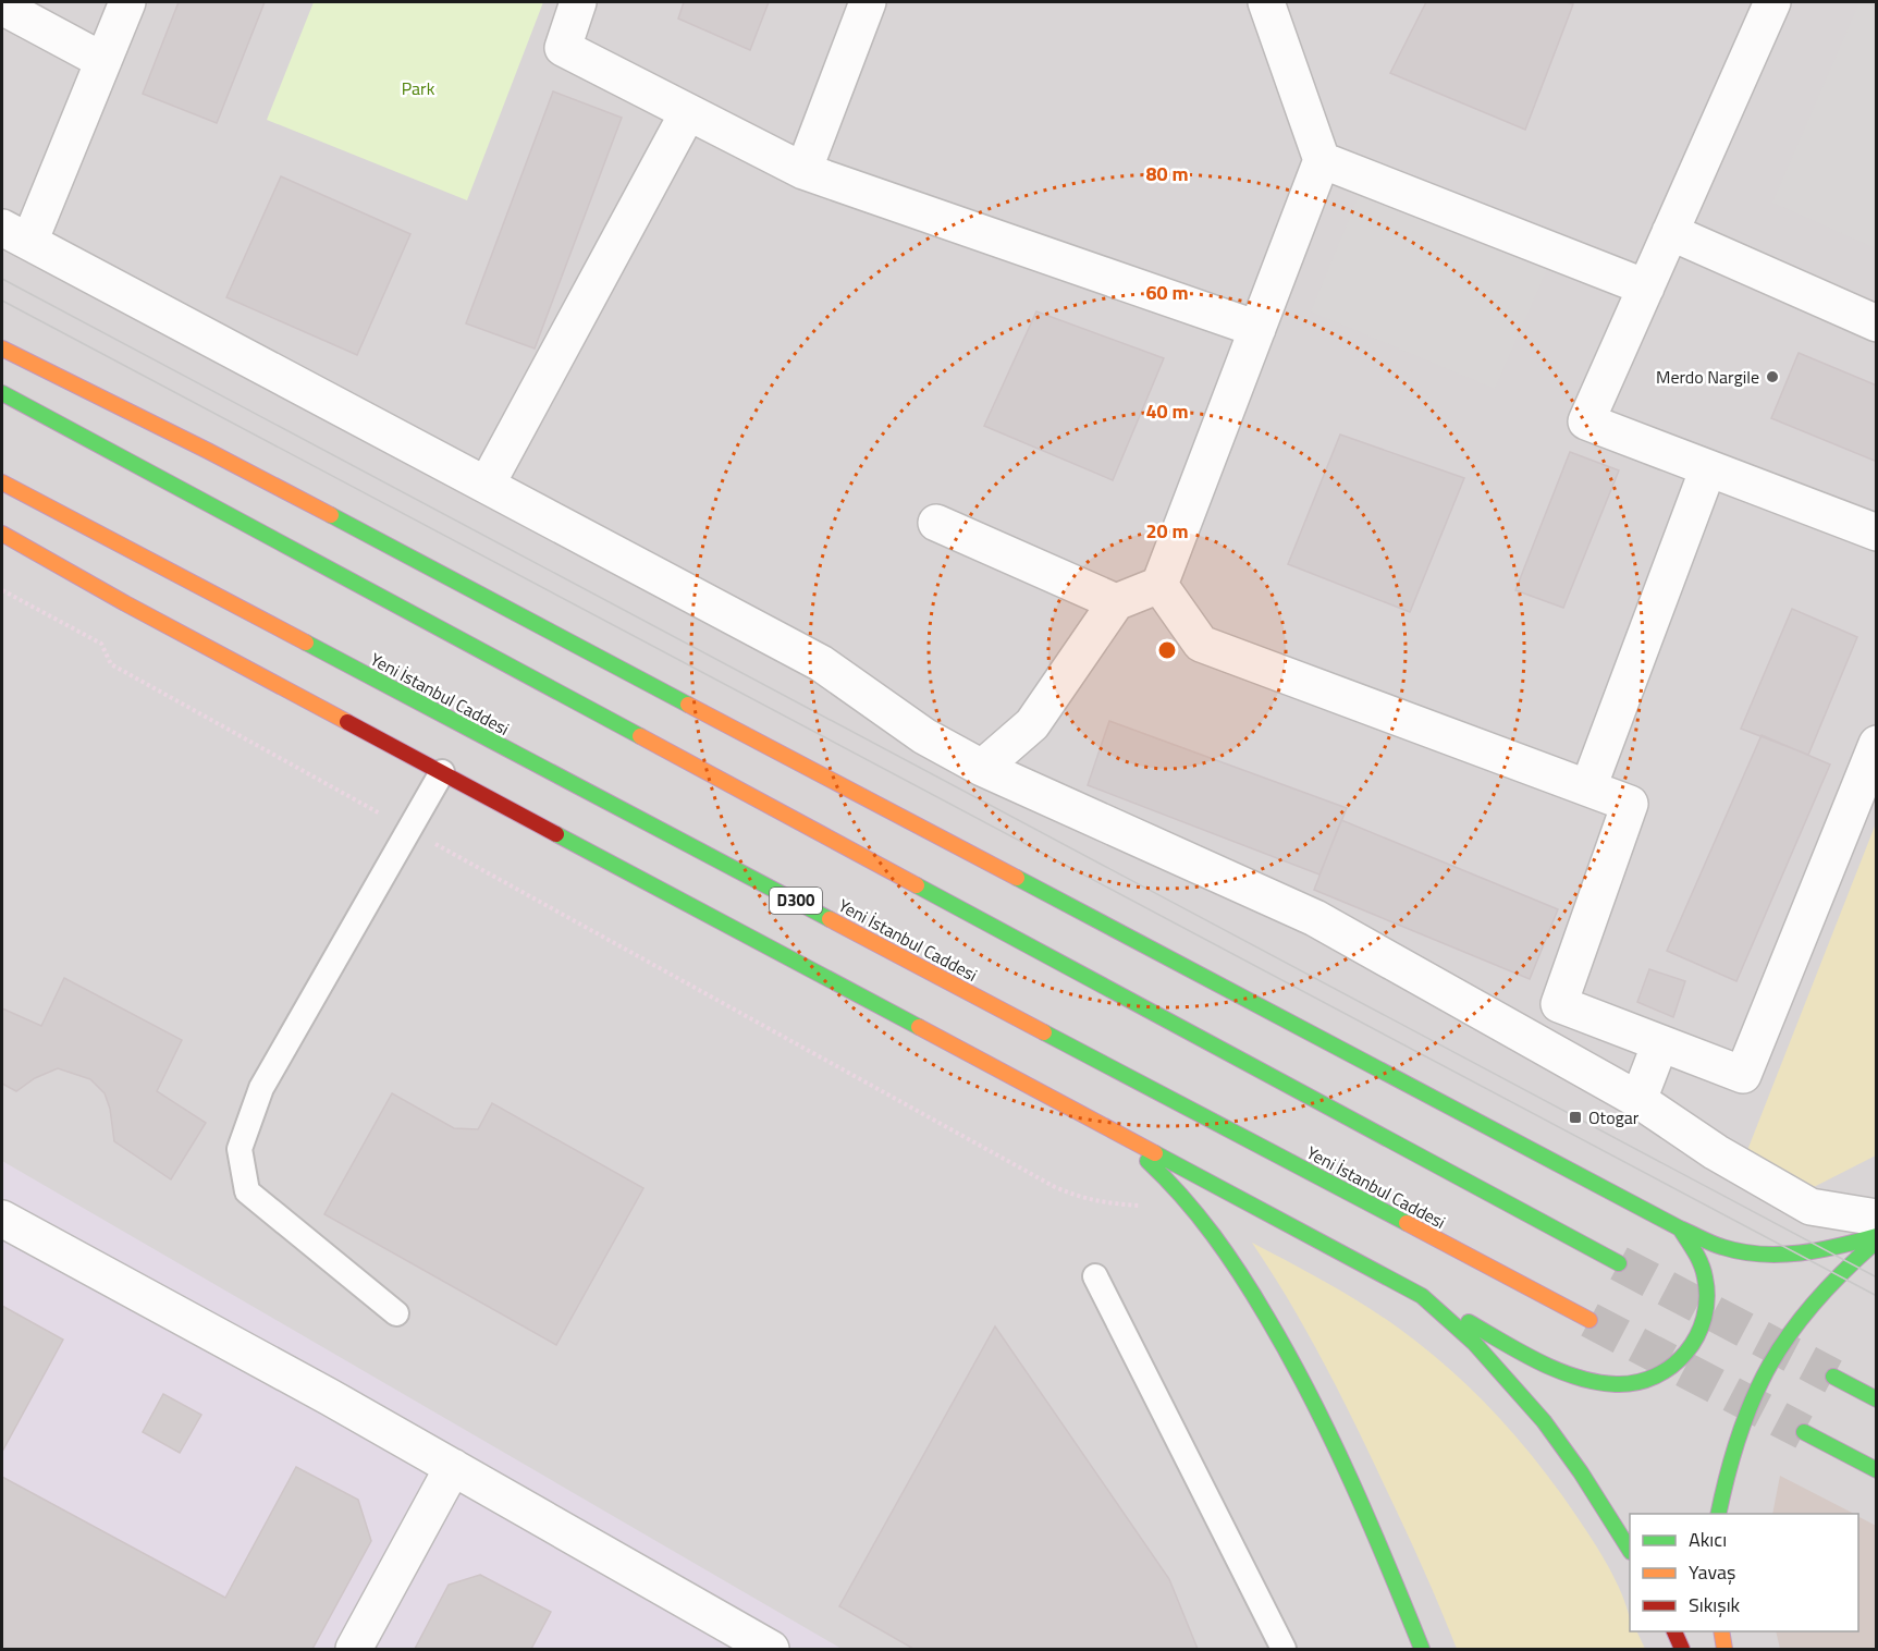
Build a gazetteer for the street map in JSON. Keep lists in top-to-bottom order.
{
  "streets": {
    "highway": ["Yeni İstanbul Caddesi", "D300"]
  },
  "parks": ["Park"],
  "places": {
    "other": ["Merdo Nargile"],
    "transit": ["Otogar"]
  },
  "legend": ["Akıcı", "Yavaş", "Sıkışık"],
  "rings": [
    "80 m",
    "60 m",
    "40 m",
    "20 m"
  ]
}
